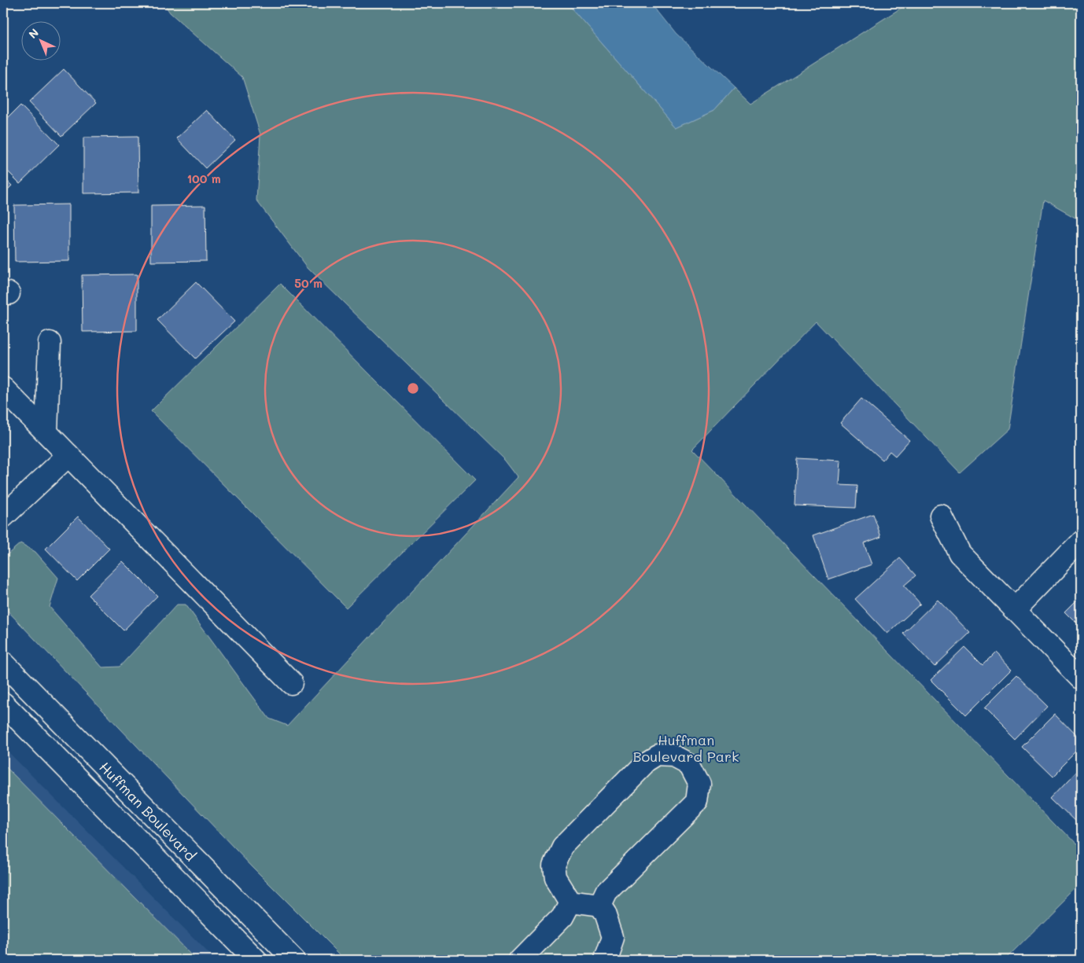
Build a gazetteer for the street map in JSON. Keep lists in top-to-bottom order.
{
  "streets": {
    "street": ["Huffman Boulevard"]
  },
  "parks": ["Huffman Boulevard Park"],
  "north": "top left",
  "rings": ["100 m", "50 m"]
}
